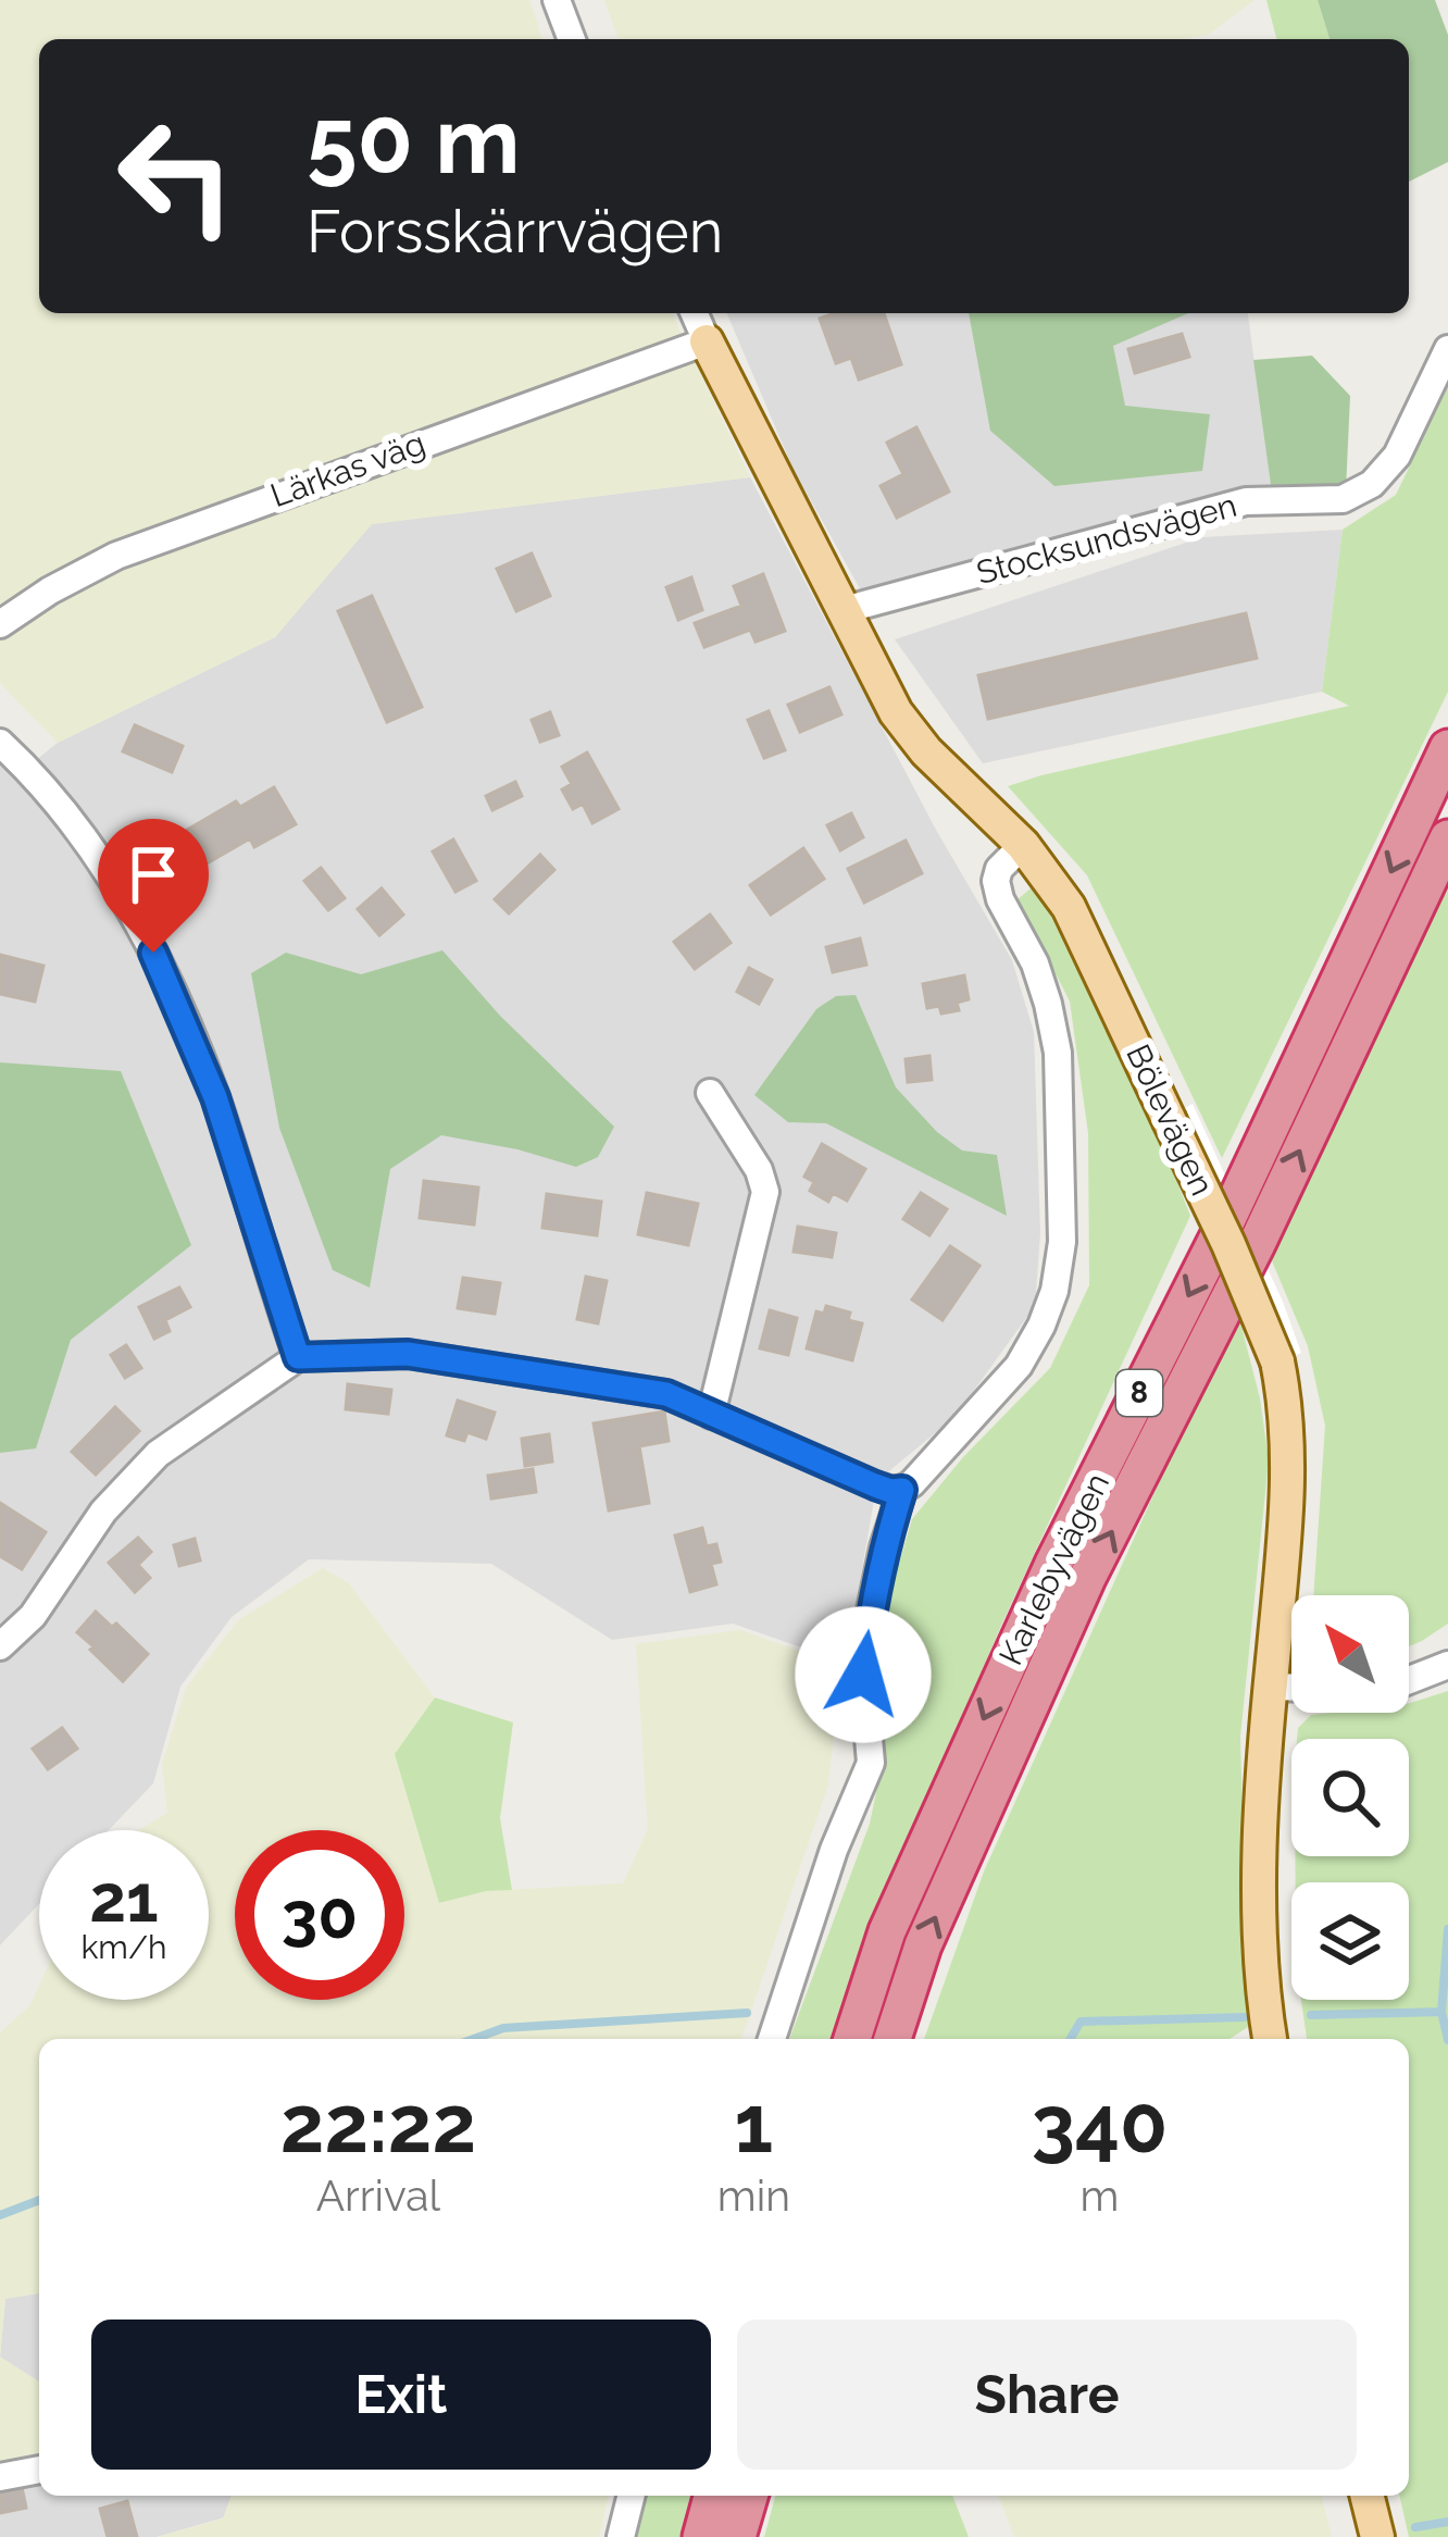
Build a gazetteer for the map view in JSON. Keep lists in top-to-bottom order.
{
  "streets": {
    "highway": ["8", "Karlebyvägen"],
    "main road": ["Bölevägen"],
    "street": ["Lärkas väg", "Stocksundsvägen"]
  },
  "crossings": [
    ["Lärkas väg", "Bölevägen"],
    ["Stocksundsvägen", "Bölevägen"]
  ],
  "north": "top left",
  "page": {
    "turn": ["50 m", "Forsskärrvägen"],
    "speed": "21 km/h",
    "limit": "30",
    "eta": [
      "22:22",
      "Arrival",
      "1",
      "min",
      "340",
      "m"
    ],
    "buttons": ["Exit", "Share"]
  }
}
